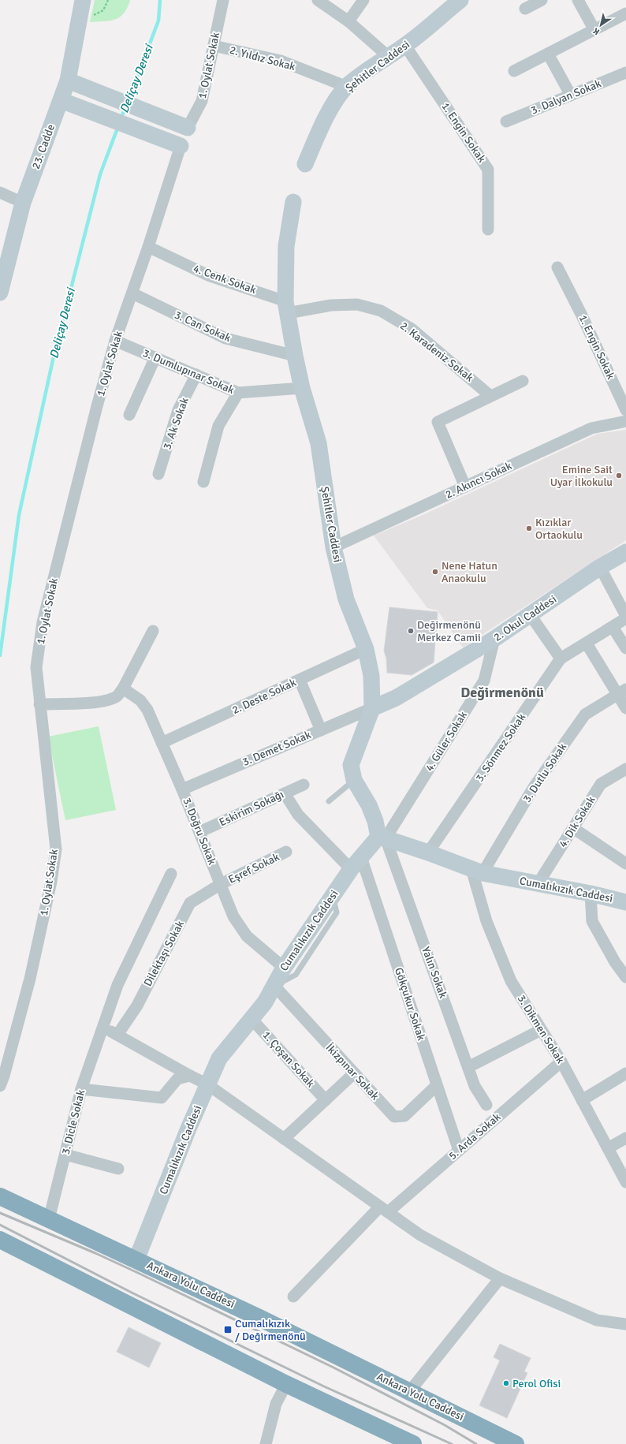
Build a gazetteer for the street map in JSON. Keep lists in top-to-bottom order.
{
  "streets": {
    "highway": ["Ankara Yolu Caddesi"],
    "street": [
      "2. Yıldız Sokak",
      "1. Oylat Sokak",
      "Şehitler Caddesi",
      "3. Dalyan Sokak",
      "1. Engin Sokak",
      "23. Cadde",
      "4. Cenk Sokak",
      "3. Can Sokak",
      "2. Karadeniz Sokak",
      "3. Dumlupınar Sokak",
      "3. Ak Sokak",
      "2. Akıncı Sokak",
      "2. Okul Caddesi",
      "2. Deste Sokak",
      "4. Güler Sokak",
      "3. Sönmez Sokak",
      "3. Demet Sokak",
      "3. Dutlu Sokak",
      "Eskirim Sokağı",
      "4. Dik Sokak",
      "3. Doğru Sokak",
      "Eşref Sokak",
      "Cumalıkızık Caddesi",
      "Dilektaşı Sokak",
      "Yalın Sokak",
      "Gökçukur Sokak",
      "3. Dikmen Sokak",
      "1. Çoşan Sokak",
      "İkizpınar Sokak",
      "3. Dicle Sokak",
      "5. Arda Sokak"
    ]
  },
  "crossings": [
    ["2. Yıldız Sokak", "1. Oylat Sokak"],
    ["2. Yıldız Sokak", "Şehitler Caddesi"],
    ["1. Oylat Sokak", "4. Cenk Sokak"],
    ["1. Oylat Sokak", "3. Can Sokak"],
    ["1. Oylat Sokak", "3. Dumlupınar Sokak"],
    ["Şehitler Caddesi", "1. Engin Sokak"],
    ["Şehitler Caddesi", "4. Cenk Sokak"],
    ["Şehitler Caddesi", "3. Can Sokak"],
    ["Şehitler Caddesi", "2. Karadeniz Sokak"],
    ["Şehitler Caddesi", "3. Dumlupınar Sokak"],
    ["Şehitler Caddesi", "2. Akıncı Sokak"],
    ["Şehitler Caddesi", "2. Okul Caddesi"],
    ["Şehitler Caddesi", "2. Deste Sokak"],
    ["Şehitler Caddesi", "4. Güler Sokak"],
    ["Şehitler Caddesi", "3. Demet Sokak"],
    ["Şehitler Caddesi", "Cumalıkızık Caddesi"],
    ["Şehitler Caddesi", "Yalın Sokak"],
    ["4. Cenk Sokak", "2. Karadeniz Sokak"],
    ["3. Dumlupınar Sokak", "3. Ak Sokak"],
    ["2. Okul Caddesi", "4. Güler Sokak"],
    ["2. Okul Caddesi", "3. Demet Sokak"],
    ["2. Deste Sokak", "3. Doğru Sokak"],
    ["4. Güler Sokak", "Cumalıkızık Caddesi"],
    ["4. Güler Sokak", "Yalın Sokak"],
    ["3. Sönmez Sokak", "Cumalıkızık Caddesi"],
    ["3. Demet Sokak", "3. Doğru Sokak"],
    ["3. Dutlu Sokak", "Cumalıkızık Caddesi"],
    ["3. Dutlu Sokak", "3. Dikmen Sokak"],
    ["Eskirim Sokağı", "3. Doğru Sokak"],
    ["4. Dik Sokak", "Cumalıkızık Caddesi"],
    ["3. Doğru Sokak", "Eşref Sokak"],
    ["3. Doğru Sokak", "Cumalıkızık Caddesi"],
    ["3. Doğru Sokak", "Dilektaşı Sokak"],
    ["Eşref Sokak", "Dilektaşı Sokak"],
    ["Cumalıkızık Caddesi", "Yalın Sokak"],
    ["Cumalıkızık Caddesi", "Gökçukur Sokak"],
    ["Cumalıkızık Caddesi", "3. Dikmen Sokak"],
    ["Cumalıkızık Caddesi", "1. Çoşan Sokak"],
    ["Cumalıkızık Caddesi", "İkizpınar Sokak"],
    ["Cumalıkızık Caddesi", "Ankara Yolu Caddesi"],
    ["Gökçukur Sokak", "İkizpınar Sokak"],
    ["Gökçukur Sokak", "5. Arda Sokak"],
    ["3. Dikmen Sokak", "5. Arda Sokak"],
    ["3. Dicle Sokak", "Ankara Yolu Caddesi"]
  ],
  "districts": ["Değirmenönü"],
  "water": ["Deliçay Deresi"],
  "places": {
    "other": [
      "Emine Sait Uyar İlkokulu",
      "Kızıklar Ortaokulu",
      "Nene Hatun Anaokulu",
      "Değirmenönü Merkez Camii",
      "Perol Ofisi"
    ],
    "transit": ["Cumalıkızık / Değirmenönü"]
  },
  "north": "bottom left"
}
